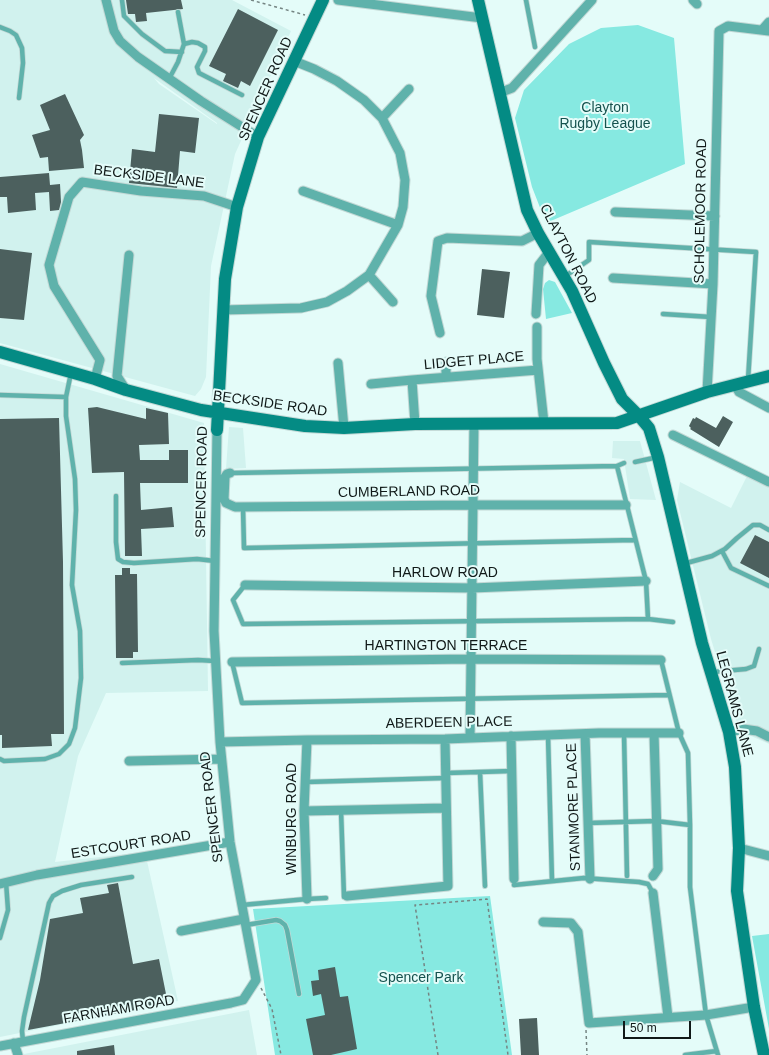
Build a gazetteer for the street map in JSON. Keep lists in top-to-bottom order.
{
  "streets": {
    "street": [
      "SPENCER ROAD",
      "BECKSIDE LANE",
      "SCHOLEMOOR ROAD",
      "CLAYTON ROAD",
      "LIDGET PLACE",
      "BECKSIDE ROAD",
      "CUMBERLAND ROAD",
      "HARLOW ROAD",
      "HARTINGTON TERRACE",
      "LEGRAMS LANE",
      "ABERDEEN PLACE",
      "STANMORE PLACE",
      "WINBURG ROAD",
      "ESTCOURT ROAD",
      "FARNHAM ROAD"
    ]
  },
  "crossings": [
    ["SPENCER ROAD", "BECKSIDE LANE"],
    ["SPENCER ROAD", "BECKSIDE ROAD"],
    ["SPENCER ROAD", "ABERDEEN PLACE"],
    ["SPENCER ROAD", "ESTCOURT ROAD"],
    ["SPENCER ROAD", "FARNHAM ROAD"],
    ["BECKSIDE LANE", "BECKSIDE ROAD"],
    ["SCHOLEMOOR ROAD", "BECKSIDE ROAD"],
    ["CLAYTON ROAD", "BECKSIDE ROAD"],
    ["CLAYTON ROAD", "LEGRAMS LANE"],
    ["LIDGET PLACE", "BECKSIDE ROAD"],
    ["BECKSIDE ROAD", "LEGRAMS LANE"],
    ["ABERDEEN PLACE", "STANMORE PLACE"],
    ["ABERDEEN PLACE", "WINBURG ROAD"]
  ],
  "parks": ["Clayton Rugby League", "Spencer Park"],
  "scale_bar": "50 m"
}
